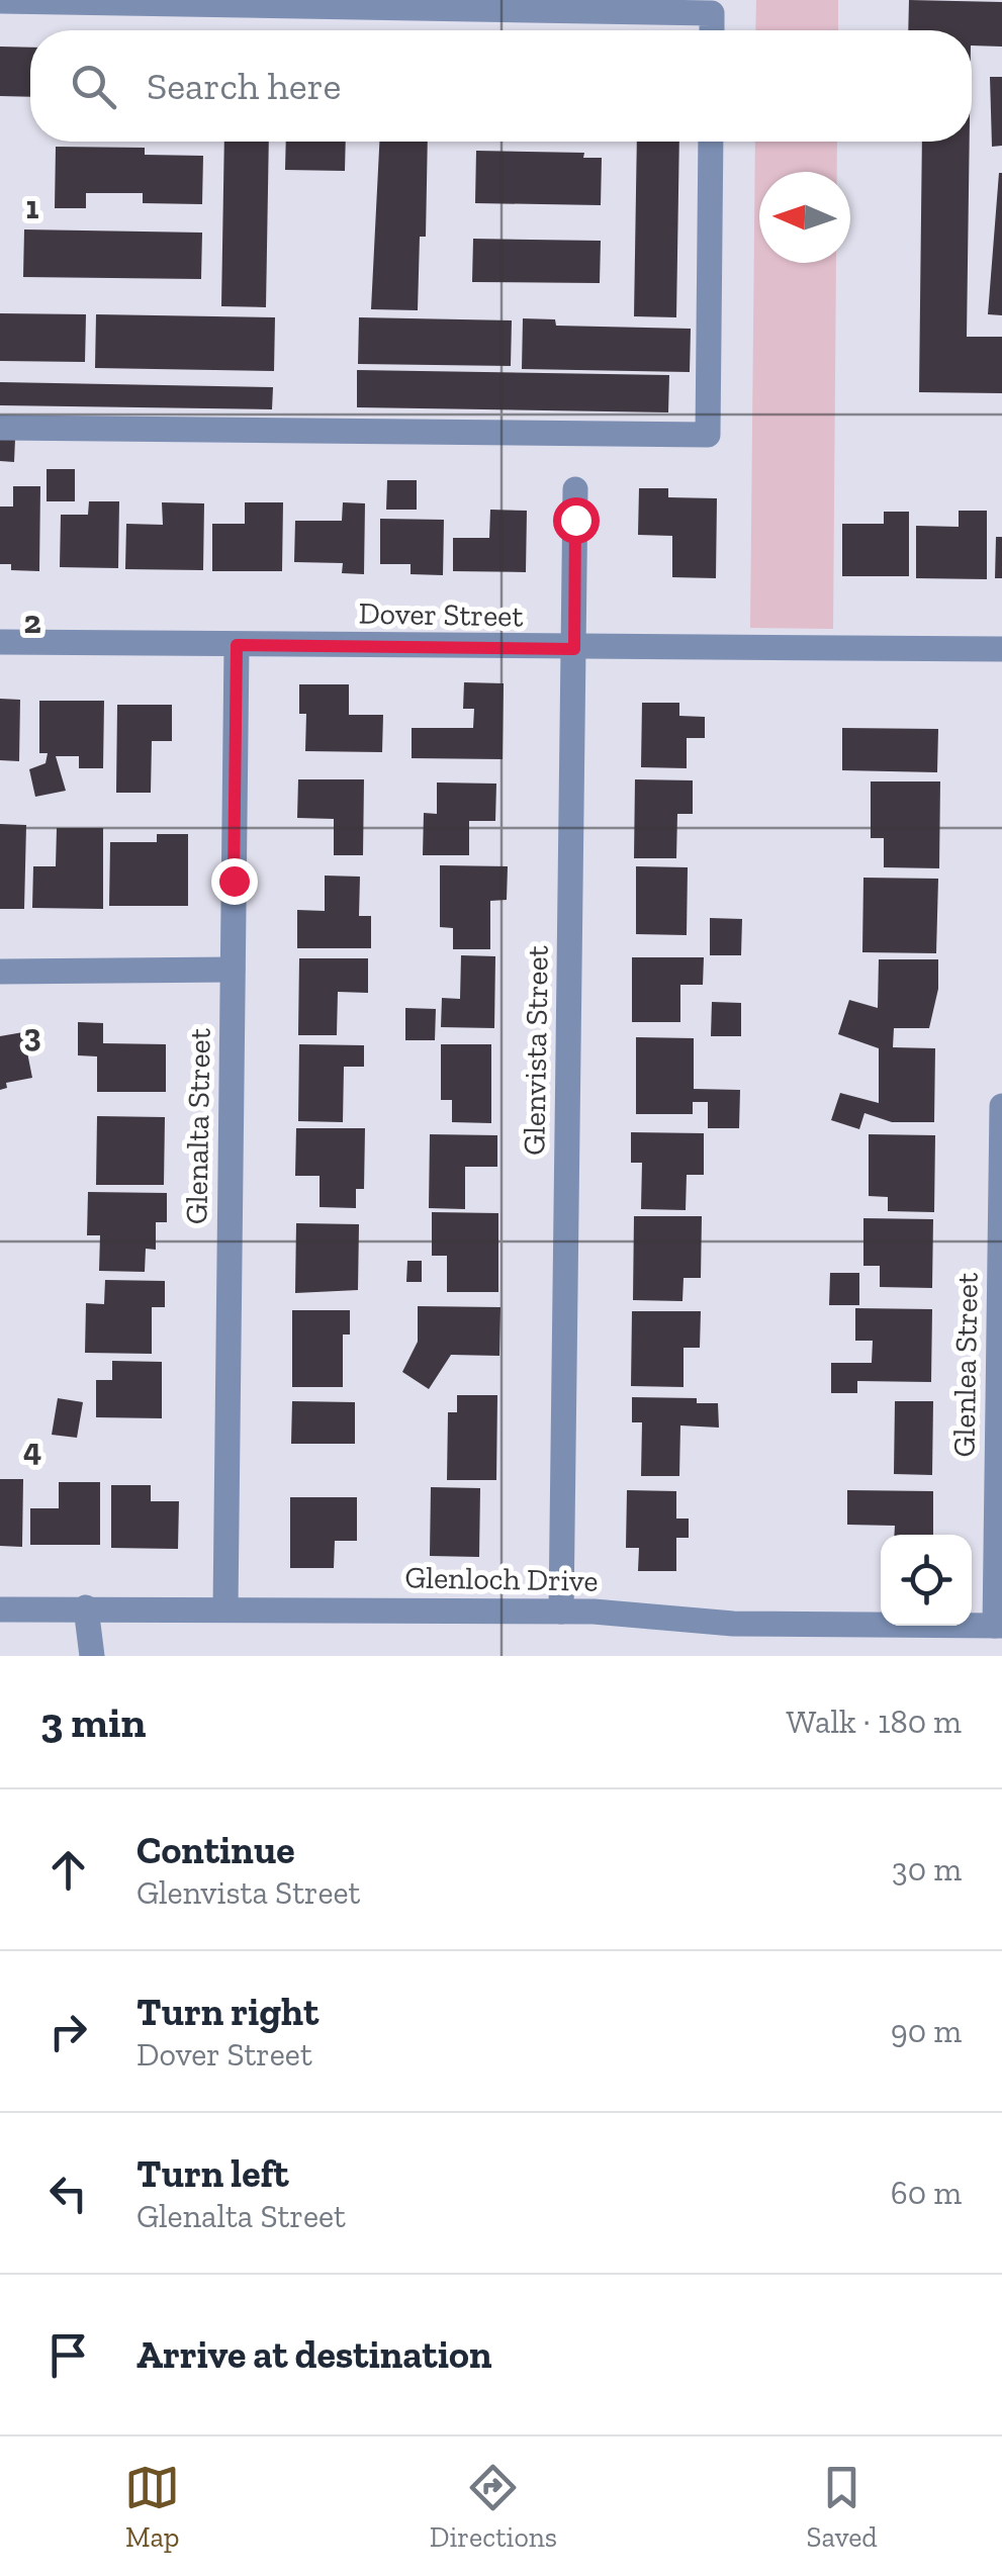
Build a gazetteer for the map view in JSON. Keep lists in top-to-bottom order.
{
  "streets": {
    "street": [
      "Dover Street",
      "Glenvista Street",
      "Glenalta Street",
      "Glenlea Street",
      "Glenloch Drive"
    ]
  },
  "crossings": [
    ["Dover Street", "Glenvista Street"],
    ["Dover Street", "Glenalta Street"],
    ["Glenvista Street", "Glenloch Drive"],
    ["Glenalta Street", "Glenloch Drive"],
    ["Glenlea Street", "Glenloch Drive"]
  ],
  "north": "left",
  "page": {
    "search": "Search here",
    "heading": ["3 min", "Walk · 180 m"],
    "list": [
      ["Continue", "Glenvista Street", "30 m"],
      ["Turn right", "Dover Street", "90 m"],
      ["Turn left", "Glenalta Street", "60 m"],
      "Arrive at destination"
    ],
    "nav": ["Map", "Directions", "Saved"]
  },
  "grid": {
    "rows": [
      "1",
      "2",
      "3",
      "4"
    ]
  }
}
